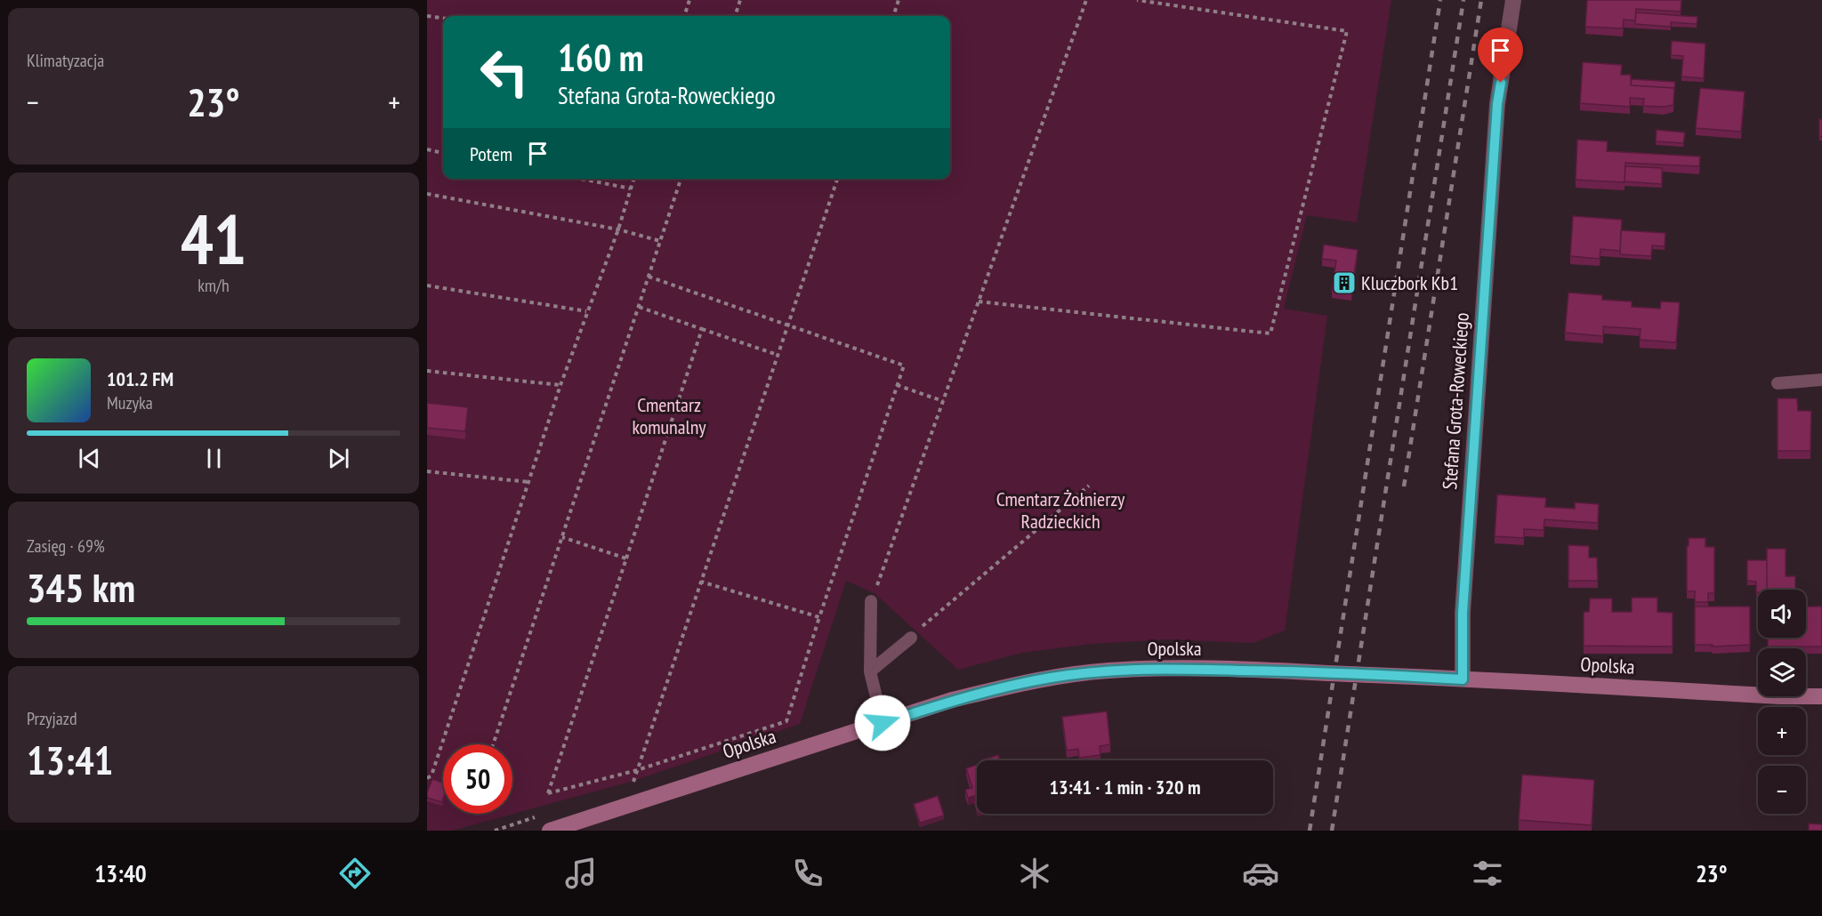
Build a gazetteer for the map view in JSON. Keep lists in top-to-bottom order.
{
  "streets": {
    "main road": ["Opolska"],
    "street": ["Stefana Grota-Roweckiego"]
  },
  "crossings": [
    ["Stefana Grota-Roweckiego", "Opolska"]
  ],
  "parks": ["Cmentarz komunalny", "Cmentarz Żołnierzy Radzieckich"],
  "places": {
    "building": ["Kluczbork Kb1"]
  },
  "page": {
    "tile": [
      "Klimatyzacja",
      ["41", "km/h"],
      ["Zasięg · 69%", "345 km"],
      ["Przyjazd", "13:41"]
    ],
    "turn": ["160 m", "Stefana Grota-Roweckiego"],
    "heat": ["−", "23°", "+"],
    "then": "Potem",
    "song": ["101.2 FM", "Muzyka"],
    "map_buttons": ["+", "−"],
    "limit": "50",
    "trip": "13:41 · 1 min · 320 m",
    "tabs": ["13:40", "23°"]
  }
}
